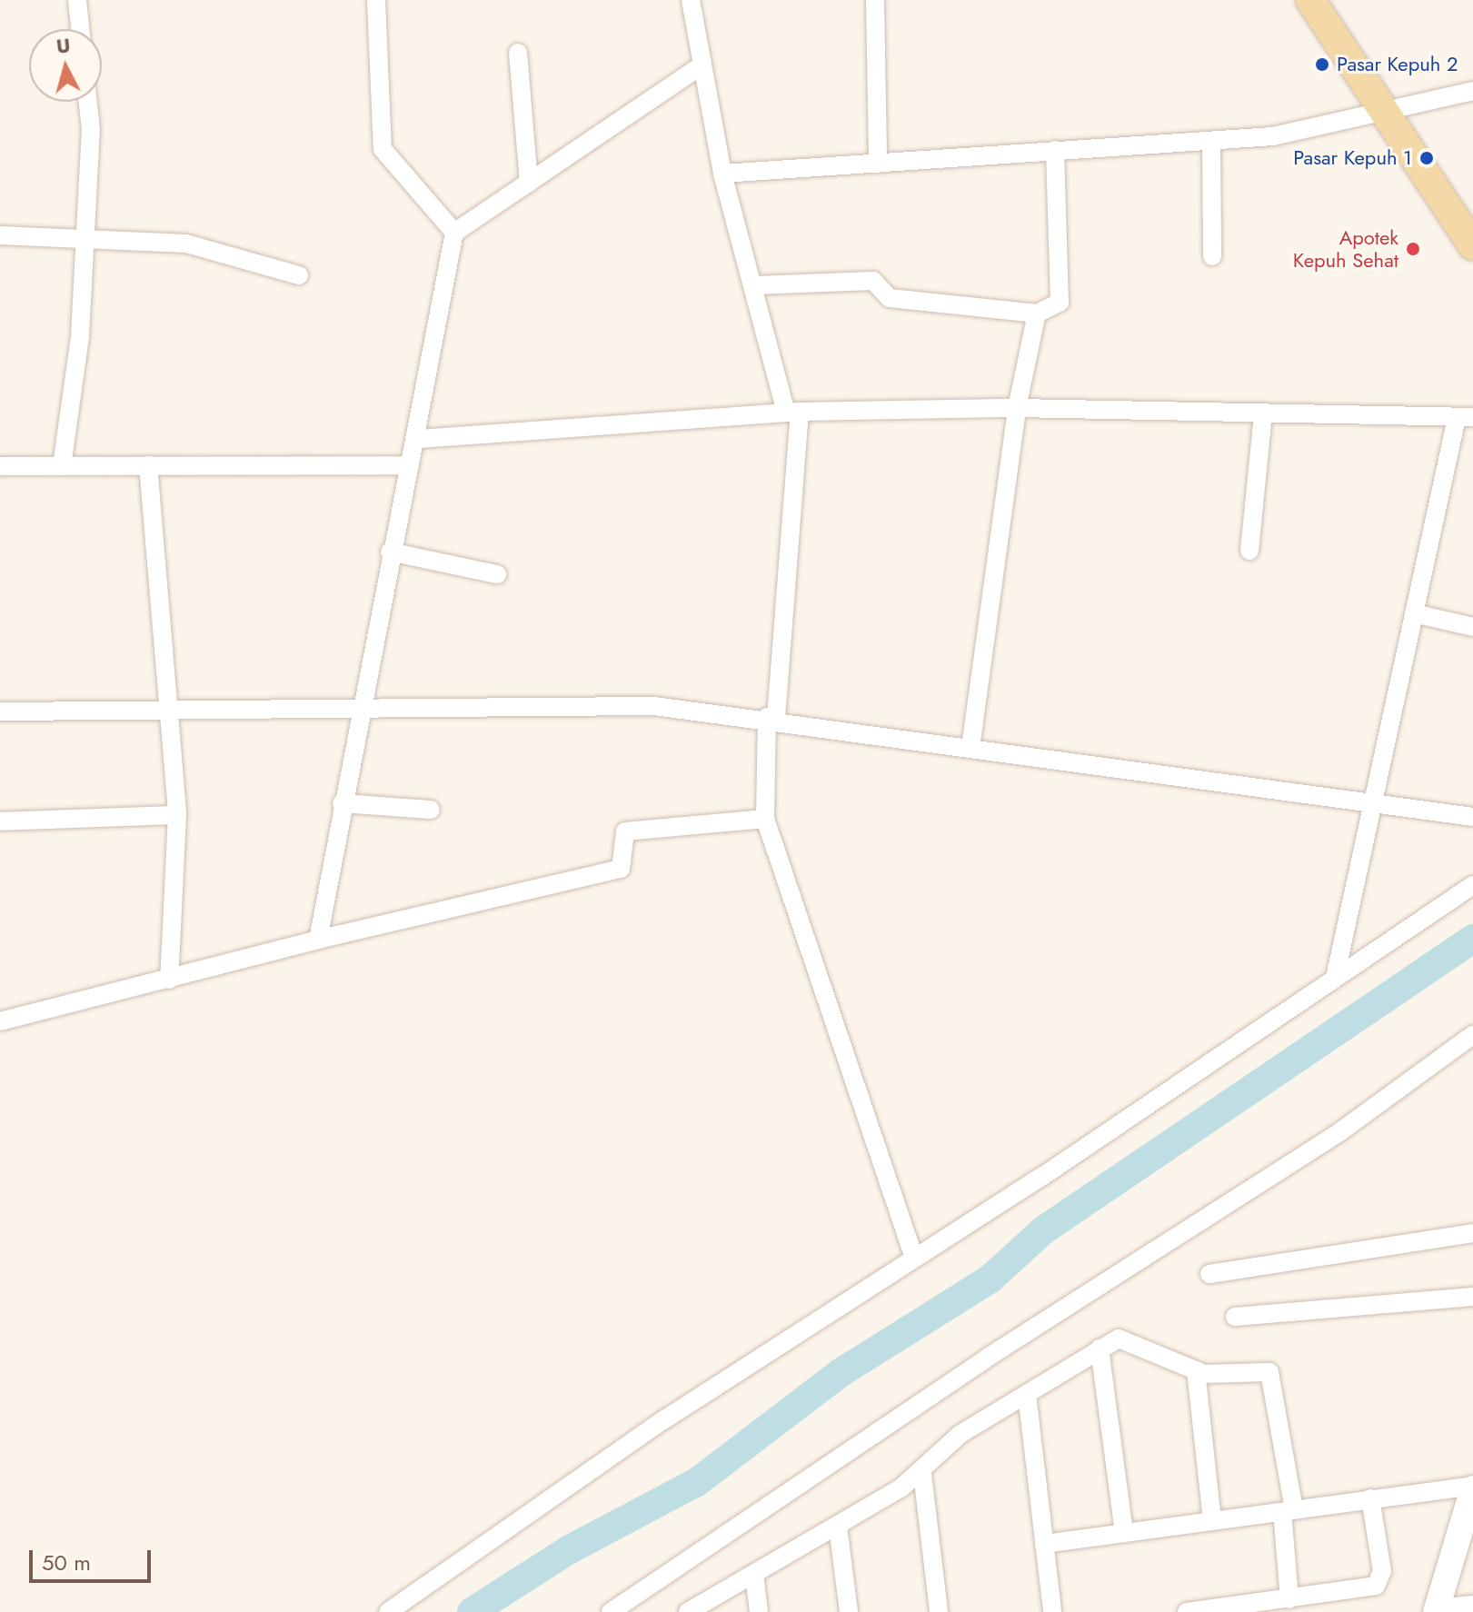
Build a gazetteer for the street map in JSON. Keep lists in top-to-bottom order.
{
  "places": ["Pasar Kepuh 2", "Pasar Kepuh 1", "Apotek Kepuh Sehat"],
  "scale_bar": "50 m",
  "north": "top"
}
